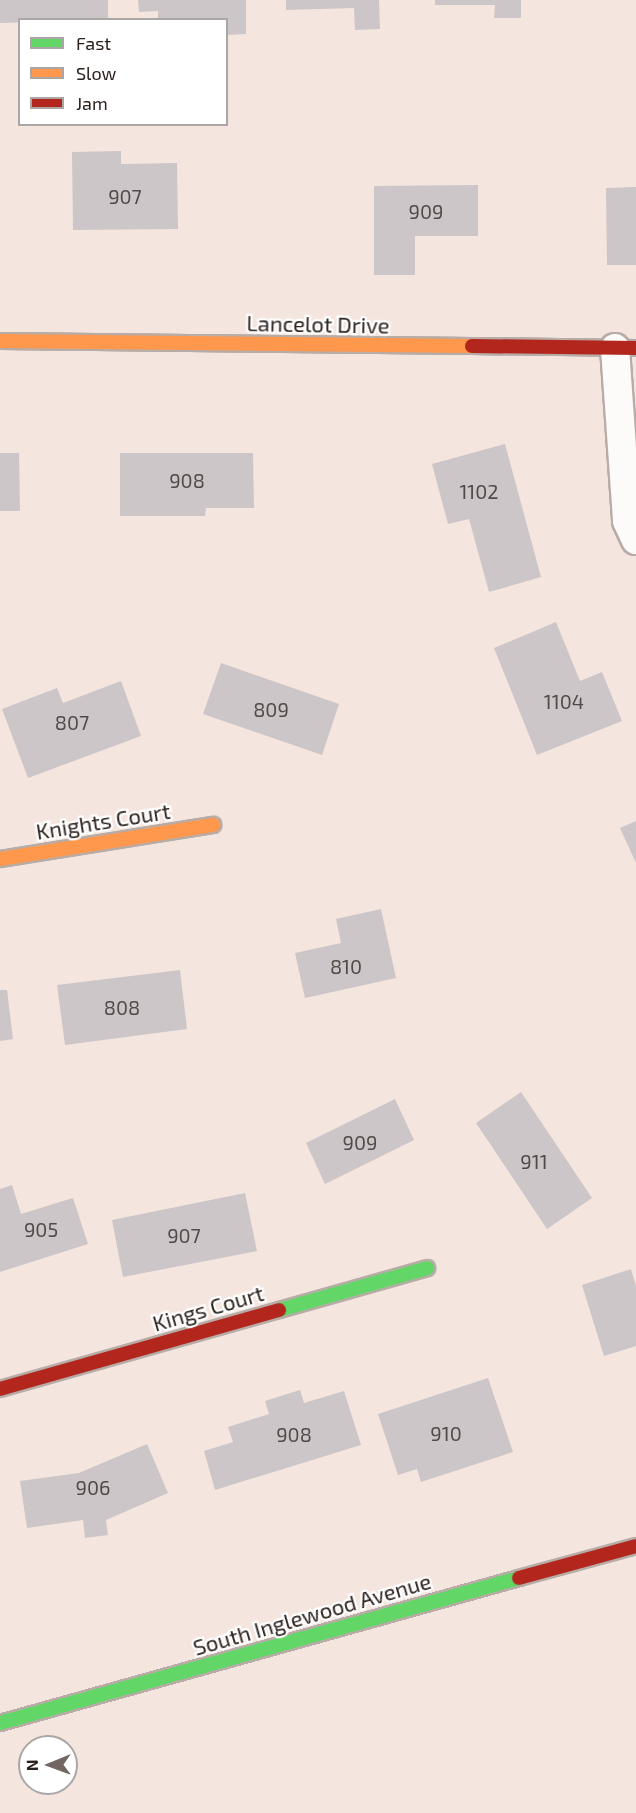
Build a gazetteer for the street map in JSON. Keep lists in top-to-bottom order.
{
  "streets": {
    "street": [
      "Lancelot Drive",
      "Knights Court",
      "Kings Court",
      "South Inglewood Avenue"
    ]
  },
  "house_numbers": [
    "907",
    "909",
    "908",
    "1102",
    "1104",
    "809",
    "807",
    "810",
    "808",
    "909",
    "911",
    "905",
    "907",
    "910",
    "908",
    "906"
  ],
  "legend": ["Fast", "Slow", "Jam"],
  "north": "left"
}
